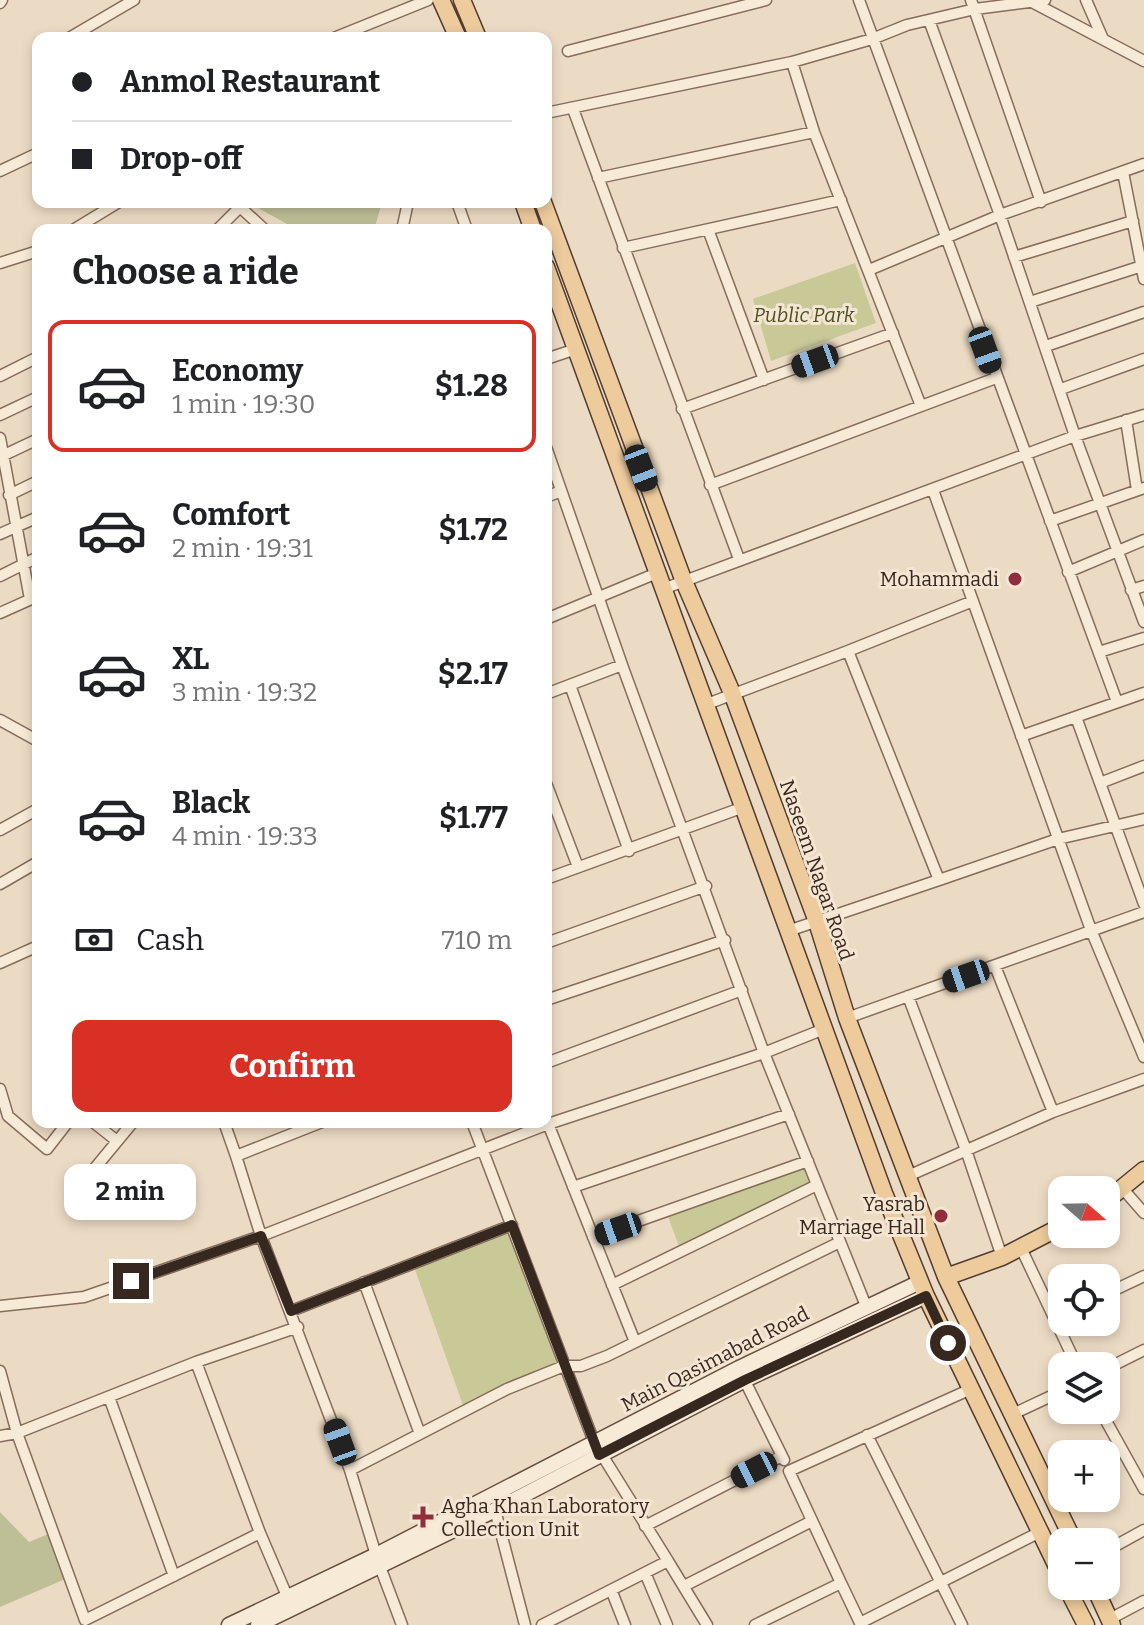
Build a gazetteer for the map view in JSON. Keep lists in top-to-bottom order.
{
  "streets": {
    "main road": ["Naseem Nagar Road", "Main Qasimabad Road"]
  },
  "parks": ["Public Park"],
  "places": {
    "other": ["Mohammadi", "Yasrab Marriage Hall"],
    "health": ["Agha Khan Laboratory Collection Unit"]
  },
  "north": "right",
  "page": {
    "banner": ["Anmol Restaurant", "Drop-off"],
    "heading": "Choose a ride",
    "list": [
      {
        "name": "Economy",
        "note": "1 min · 19:30",
        "value": "$1.28"
      },
      {
        "name": "Comfort",
        "note": "2 min · 19:31",
        "value": "$1.72"
      },
      {
        "name": "XL",
        "note": "3 min · 19:32",
        "value": "$2.17"
      },
      {
        "name": "Black",
        "note": "4 min · 19:33",
        "value": "$1.77"
      }
    ],
    "pay": ["Cash", "710 m"],
    "buttons": "Confirm",
    "bubble": "2 min",
    "map_buttons": ["+", "−"]
  }
}
